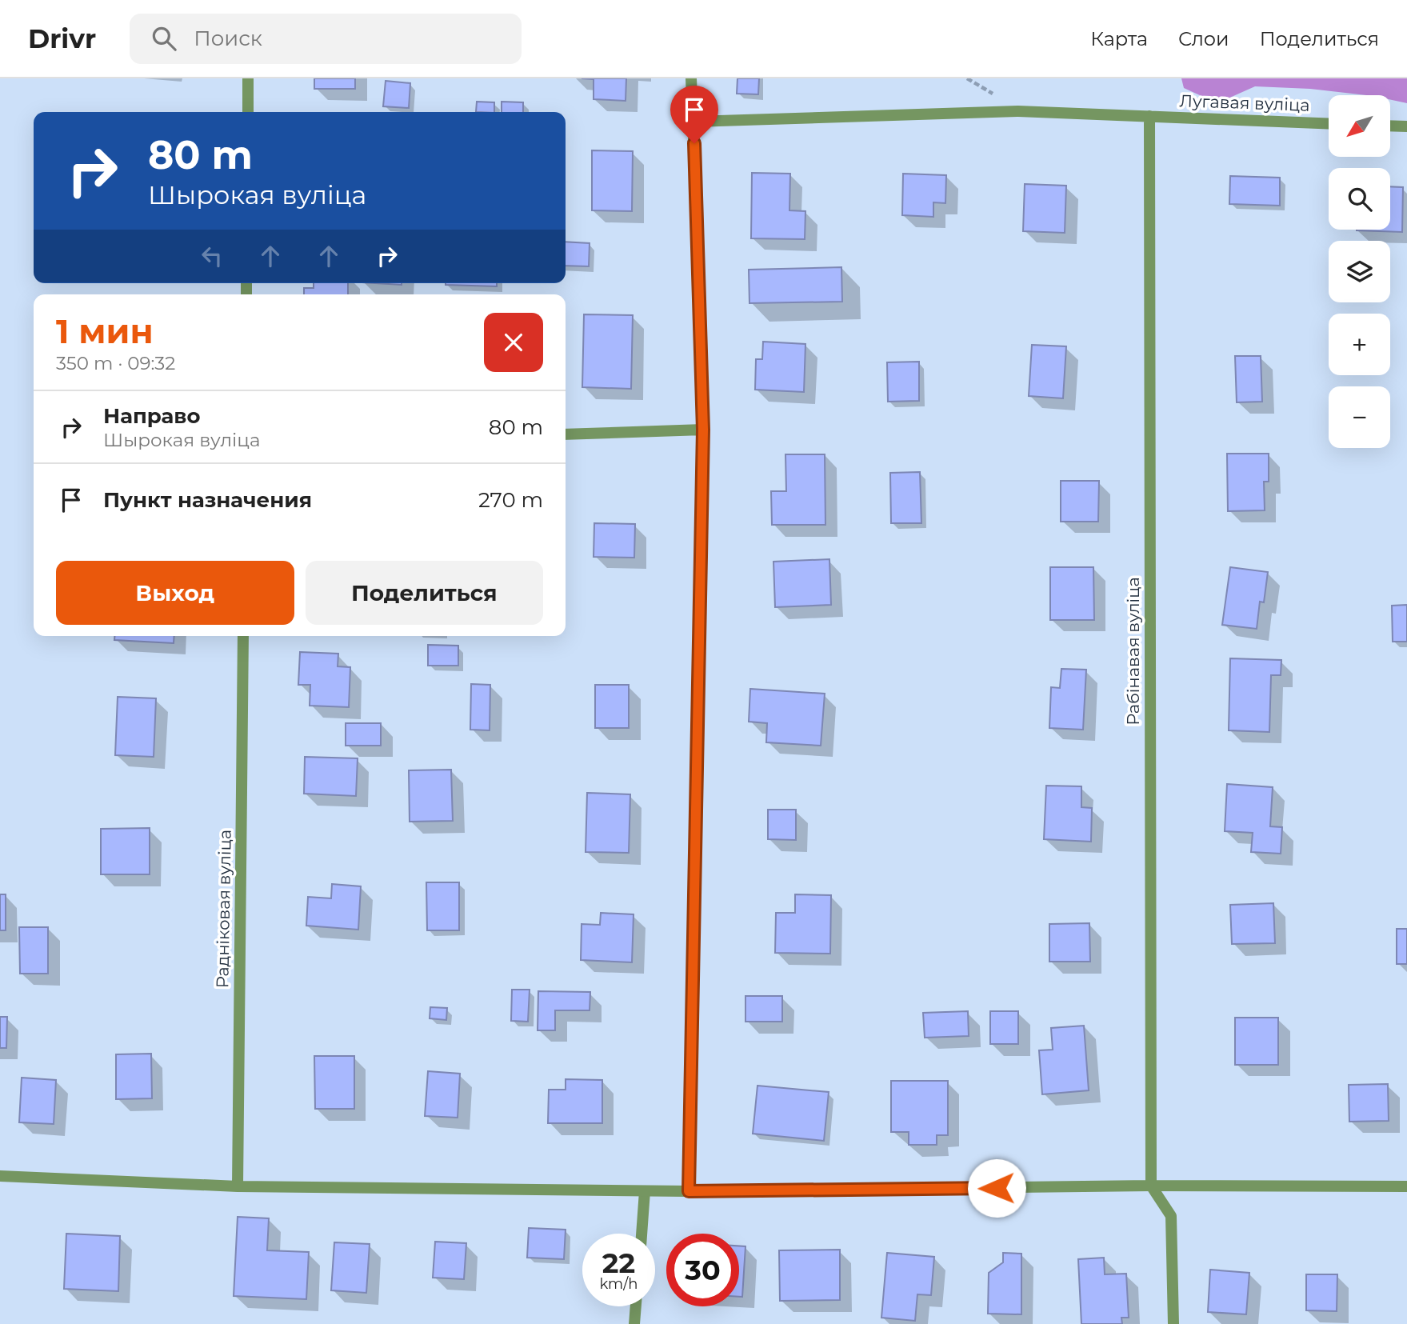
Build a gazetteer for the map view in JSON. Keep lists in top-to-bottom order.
{
  "streets": {
    "street": ["Лугавая вуліца", "Рабінавая вуліца", "Радніковая вуліца"]
  },
  "crossings": [
    ["Лугавая вуліца", "Рабінавая вуліца"]
  ],
  "north": "bottom left",
  "page": {
    "header": "Drivr",
    "search": "Поиск",
    "nav": ["Карта", "Слои", "Поделиться"],
    "map_buttons": ["+", "−"],
    "turn": ["80 m", "Шырокая вуліца"],
    "heading": ["1 мин", "350 m · 09:32"],
    "list": [
      {
        "name": "Направо",
        "note": "Шырокая вуліца",
        "value": "80 m"
      },
      {
        "name": "Пункт назначения",
        "value": "270 m"
      }
    ],
    "buttons": ["Выход", "Поделиться"],
    "speed": "22 km/h",
    "limit": "30"
  }
}
